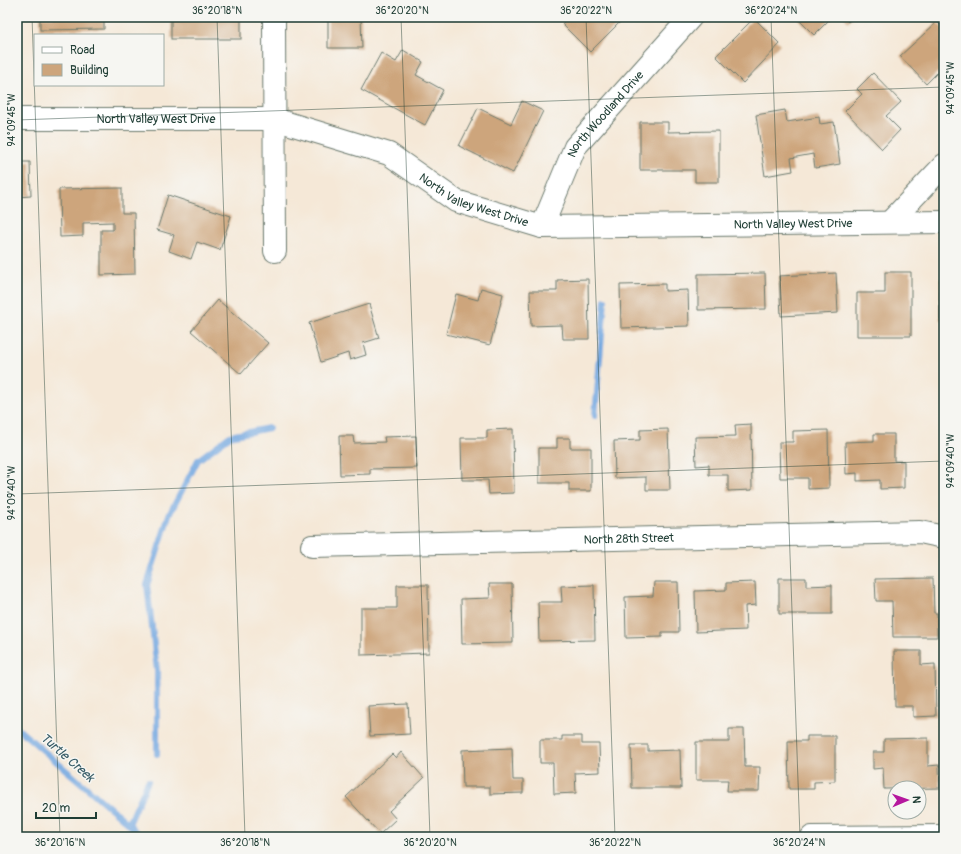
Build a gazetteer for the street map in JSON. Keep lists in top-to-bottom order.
{
  "streets": {
    "street": ["North Woodland Drive", "North Valley West Drive", "North 28th Street"]
  },
  "crossings": [
    ["North Woodland Drive", "North Valley West Drive"]
  ],
  "water": ["Turtle Creek"],
  "legend": ["Road", "Building"],
  "scale_bar": "20 m",
  "north": "right",
  "coordinates": [
    "36°20'18\"N",
    "36°20'20\"N",
    "36°20'22\"N",
    "36°20'24\"N",
    "94°09'45\"W",
    "94°09'40\"W",
    "36°20'16\"N"
  ]
}
